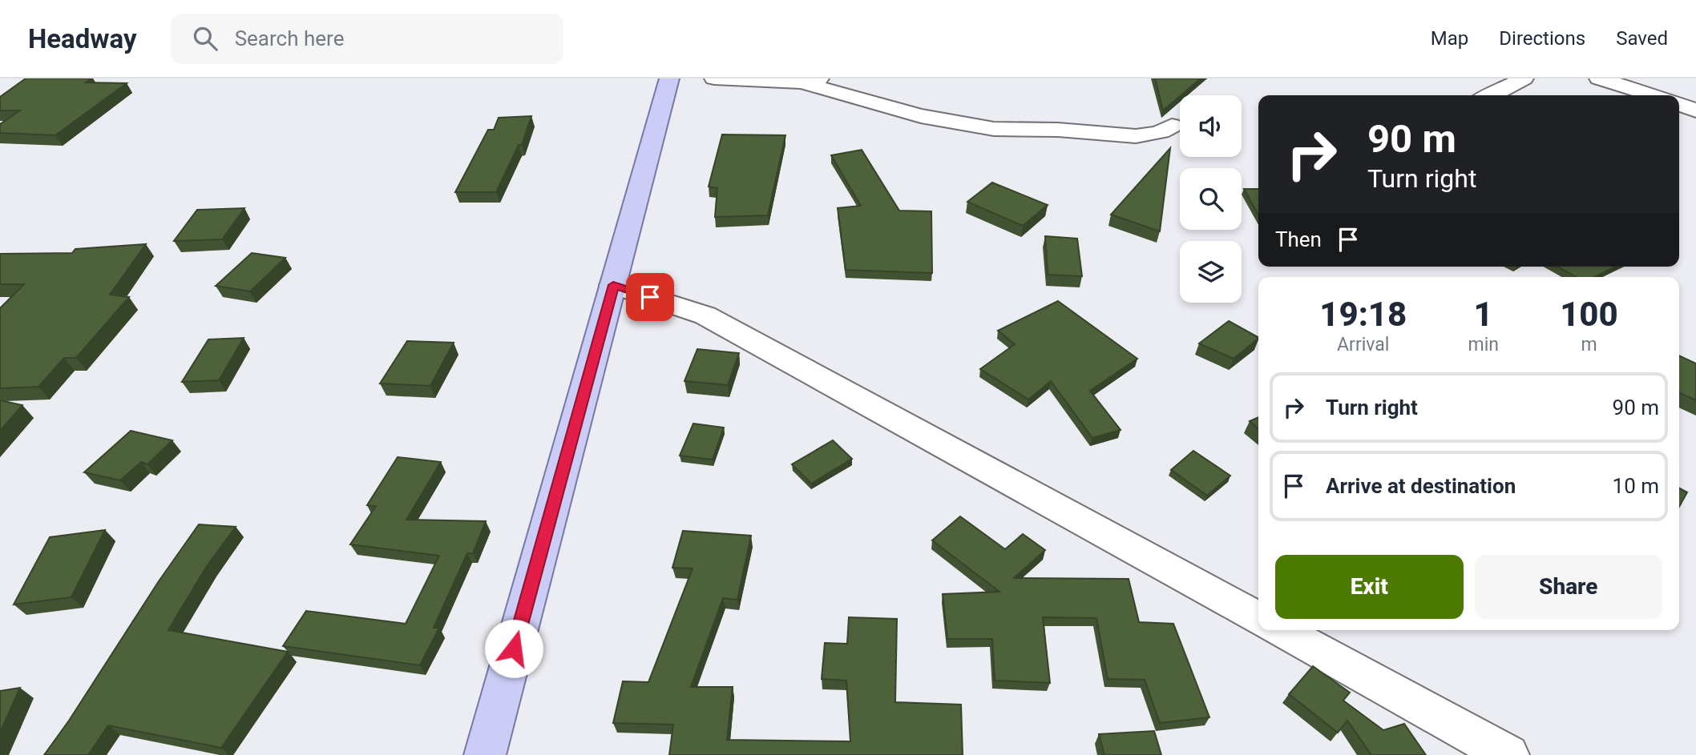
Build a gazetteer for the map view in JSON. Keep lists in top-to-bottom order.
{
  "page": {
    "header": "Headway",
    "search": "Search here",
    "nav": ["Map", "Directions", "Saved"],
    "turn": ["90 m", "Turn right"],
    "then": "Then",
    "eta": [
      "19:18",
      "Arrival",
      "1",
      "min",
      "100",
      "m"
    ],
    "list": [
      {
        "name": "Turn right",
        "value": "90 m"
      },
      {
        "name": "Arrive at destination",
        "value": "10 m"
      }
    ],
    "buttons": ["Exit", "Share"]
  }
}
